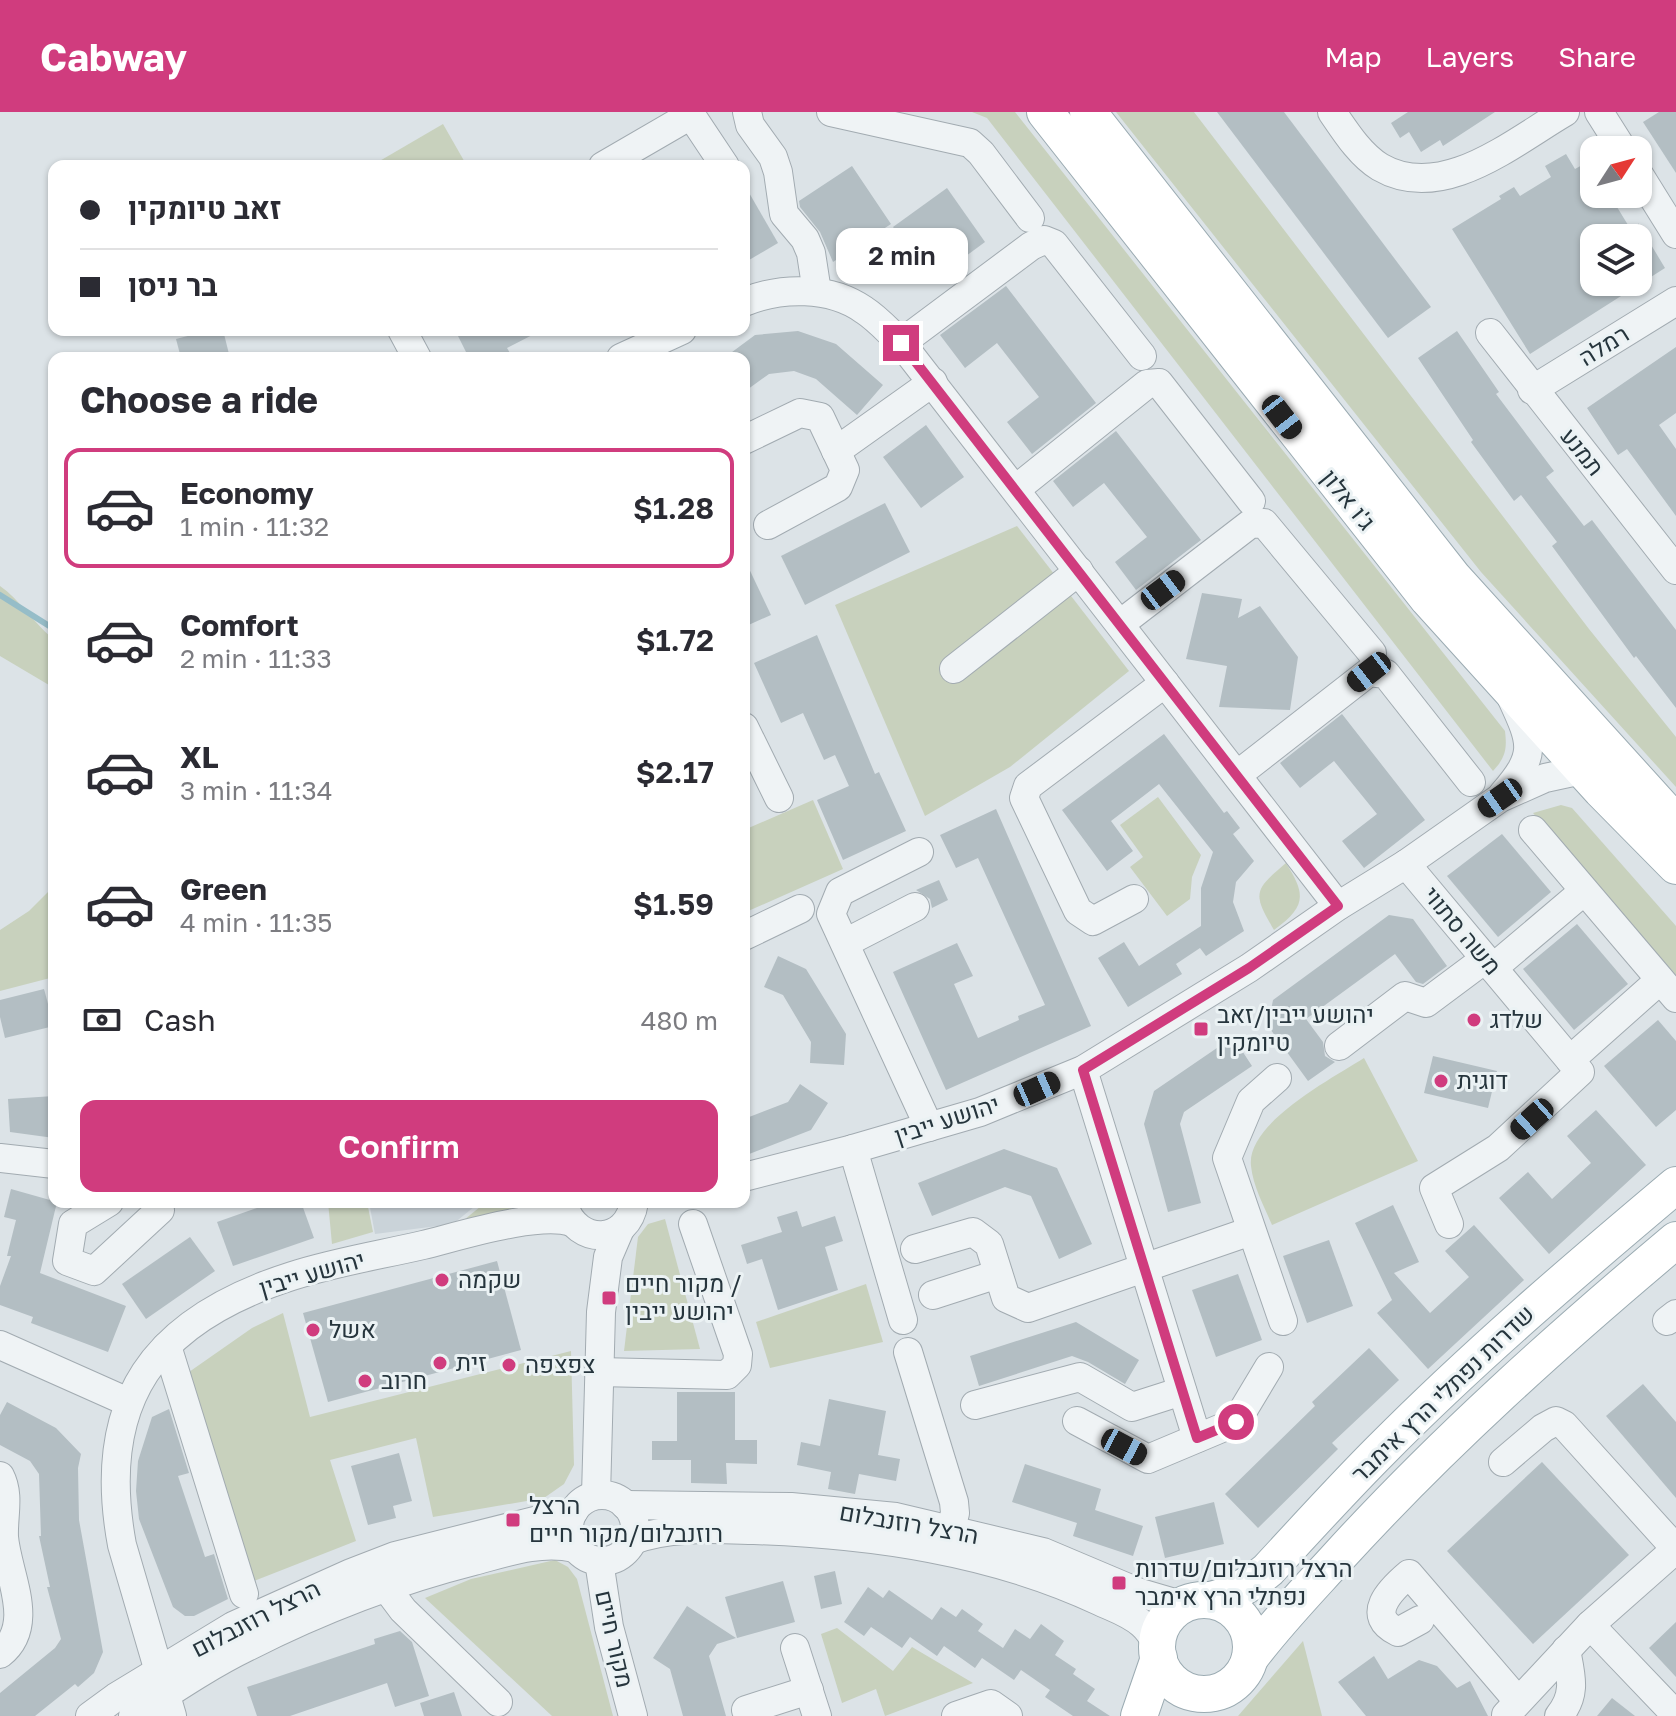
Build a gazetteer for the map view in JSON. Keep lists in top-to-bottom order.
{
  "streets": {
    "main road": ["ג'ו אלון", "שדרות נפתלי הרץ אימבר"],
    "street": [
      "רמלה",
      "תמנע",
      "משה סתווי",
      "יהושע ייבין",
      "הרצל רוזנבלום",
      "מקור חיים"
    ]
  },
  "crossings": [
    ["רמלה", "תמנע"],
    ["ג'ו אלון", "יהושע ייבין"],
    ["משה סתווי", "יהושע ייבין"],
    ["יהושע ייבין", "הרצל רוזנבלום"],
    ["שדרות נפתלי הרץ אימבר", "הרצל רוזנבלום"],
    ["הרצל רוזנבלום", "מקור חיים"]
  ],
  "places": {
    "other": [
      "שלדג",
      "דוגית",
      "שקמה",
      "אשל",
      "זית",
      "צפצפה",
      "חרוב"
    ],
    "transit": [
      "יהושע ייבין/זאב טיומקין",
      "מקור חיים / יהושע ייבין",
      "הרצל רוזנבלום/מקור חיים",
      "הרצל רוזנבלום/שדרות נפתלי הרץ אימבר"
    ]
  },
  "north": "top right",
  "page": {
    "header": "Cabway",
    "nav": ["Map", "Layers", "Share"],
    "banner": ["זאב טיומקין", "בר ניסן"],
    "bubble": "2 min",
    "heading": "Choose a ride",
    "list": [
      {
        "name": "Economy",
        "note": "1 min · 11:32",
        "value": "$1.28"
      },
      {
        "name": "Comfort",
        "note": "2 min · 11:33",
        "value": "$1.72"
      },
      {
        "name": "XL",
        "note": "3 min · 11:34",
        "value": "$2.17"
      },
      {
        "name": "Green",
        "note": "4 min · 11:35",
        "value": "$1.59"
      }
    ],
    "pay": ["Cash", "480 m"],
    "buttons": "Confirm"
  }
}
